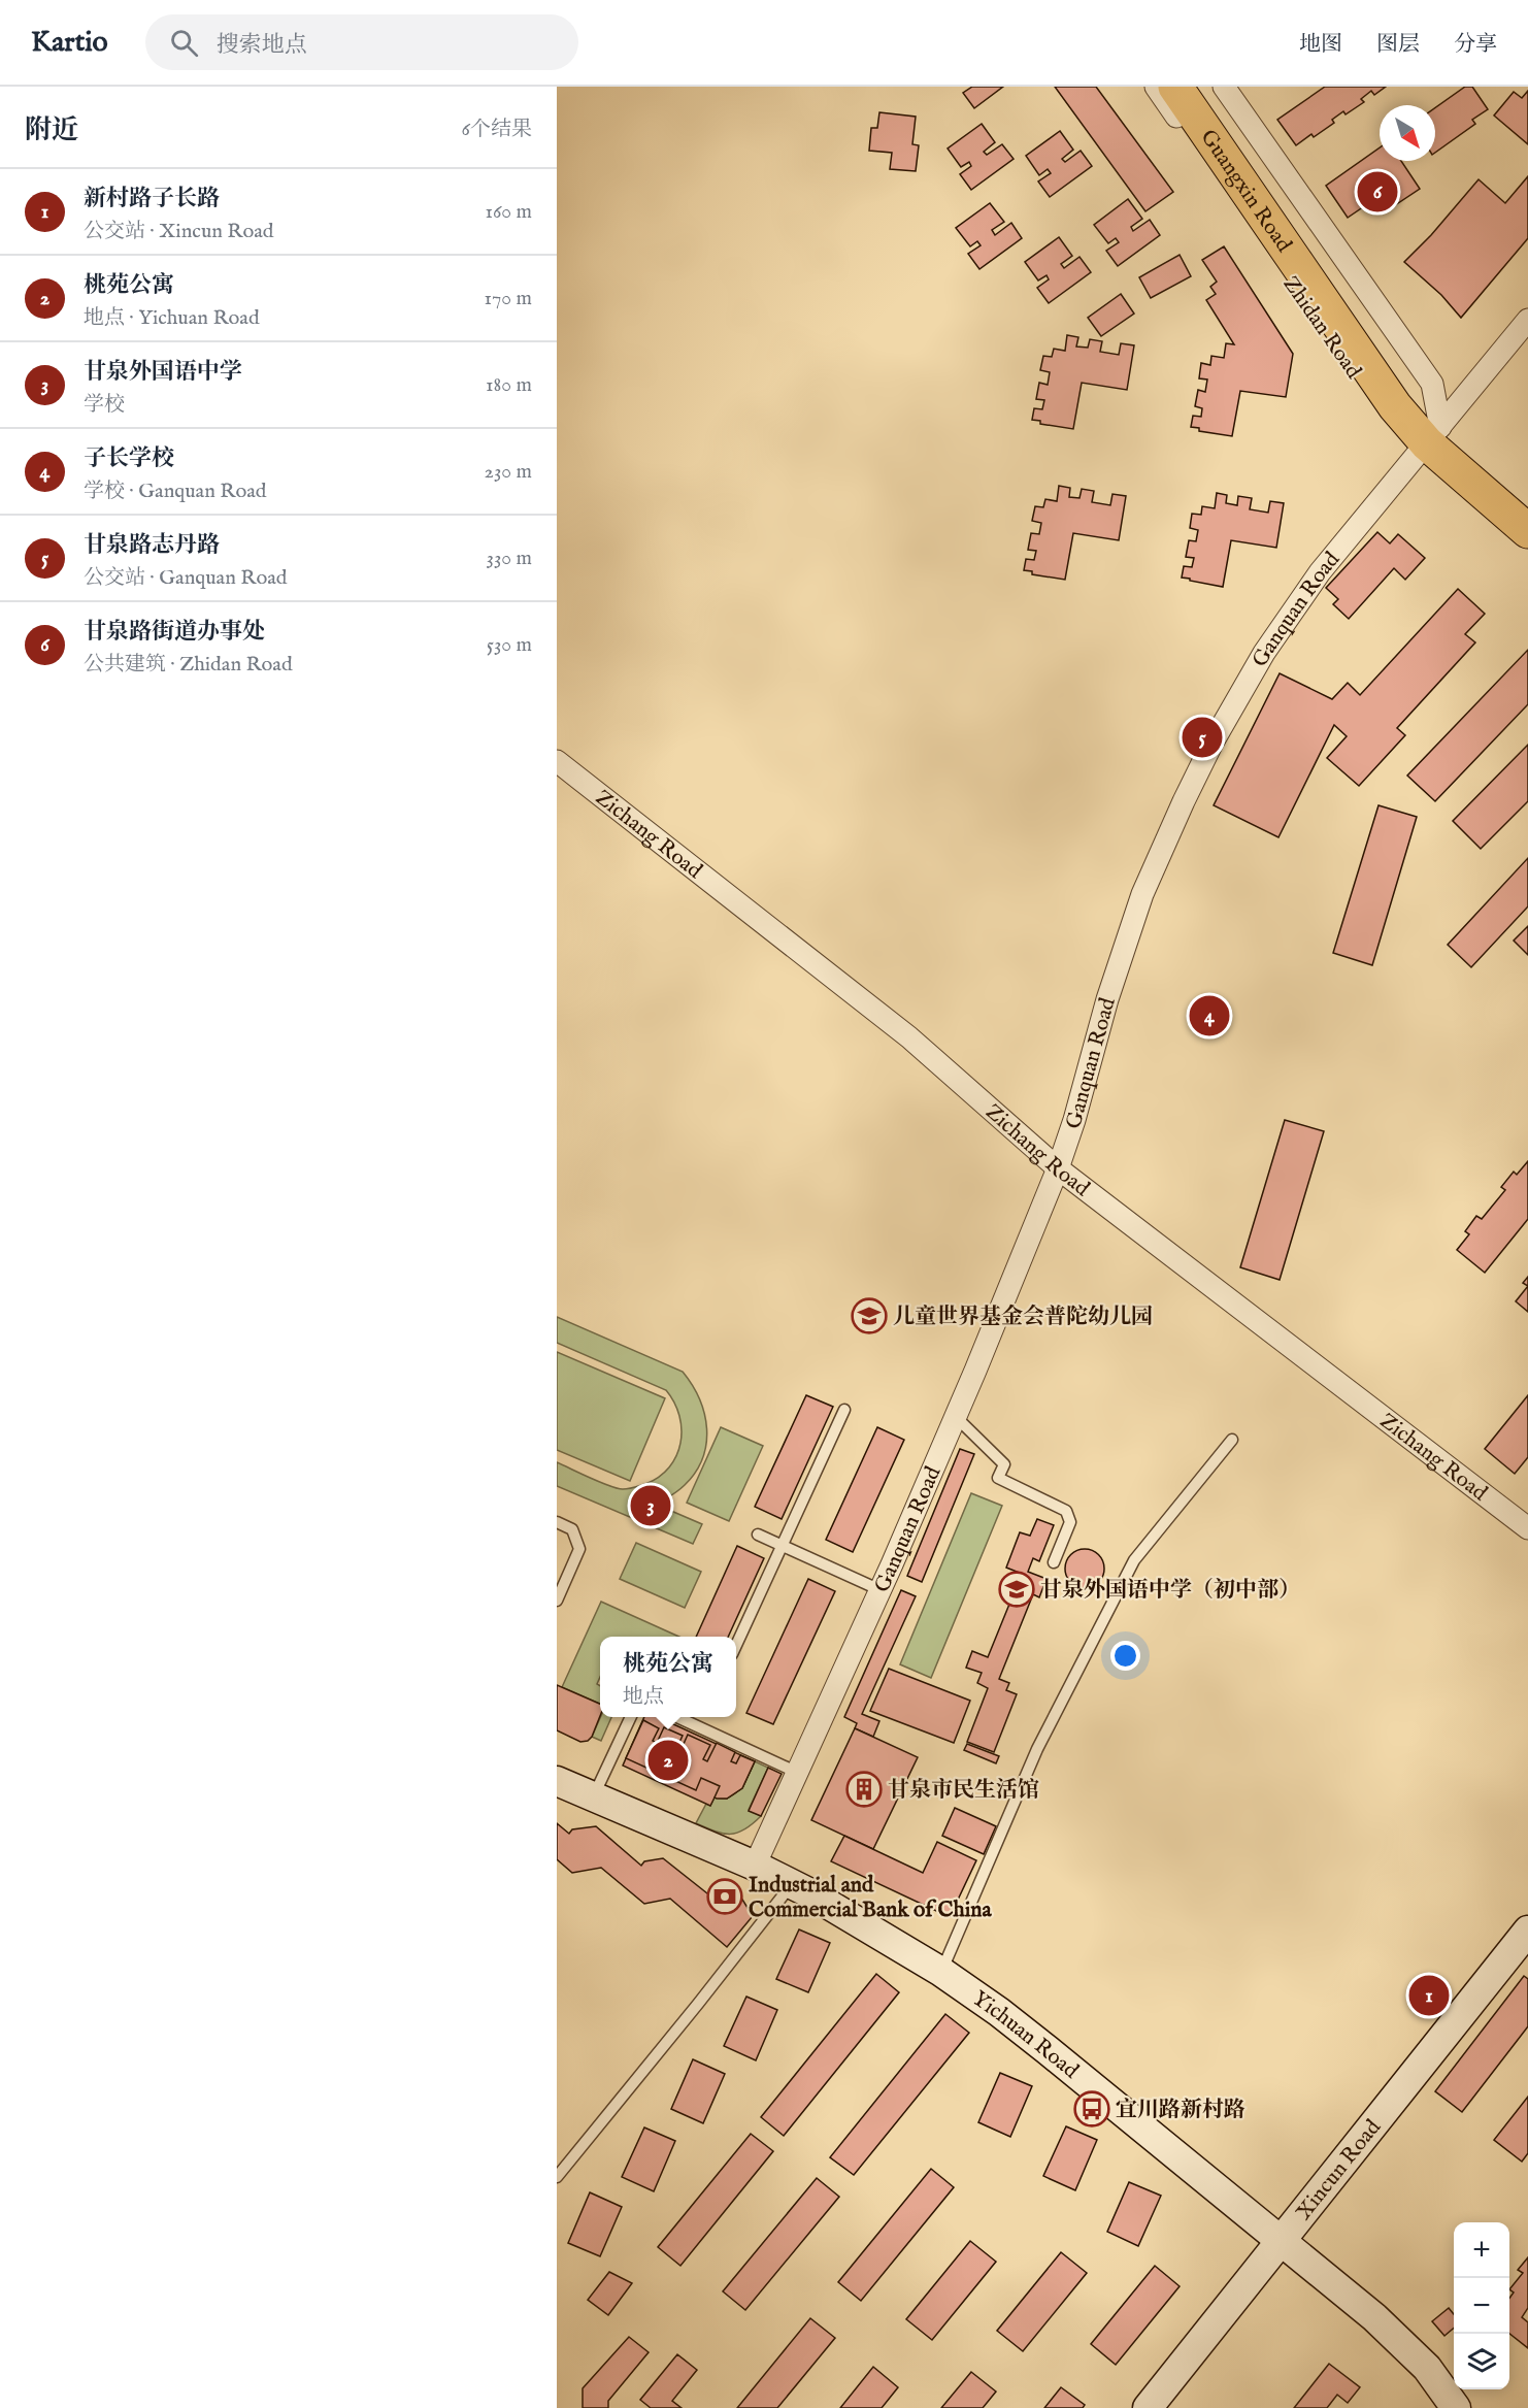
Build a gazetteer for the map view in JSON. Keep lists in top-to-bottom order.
{
  "streets": {
    "main road": ["Guangxin Road", "Zhidan Road"],
    "street": [
      "Ganquan Road",
      "Zichang Road",
      "Yichuan Road",
      "Xincun Road"
    ]
  },
  "crossings": [
    ["Guangxin Road", "Zhidan Road"],
    ["Guangxin Road", "Ganquan Road"],
    ["Zhidan Road", "Ganquan Road"],
    ["Ganquan Road", "Zichang Road"],
    ["Ganquan Road", "Yichuan Road"],
    ["Yichuan Road", "Xincun Road"]
  ],
  "places": {
    "school or university": ["儿童世界基金会普陀幼儿园", "甘泉外国语中学（初中部）"],
    "building": ["甘泉市民生活馆"],
    "bank": ["Industrial and Commercial Bank of China"],
    "bus stop": ["宜川路新村路"]
  },
  "north": "bottom right",
  "page": {
    "header": "Kartio",
    "search": "搜索地点",
    "nav": ["地图", "图层", "分享"],
    "heading": ["附近", "6个结果"],
    "list": [
      {
        "mark": "1",
        "name": "新村路子长路",
        "note": "公交站 · Xincun Road",
        "value": "160 m"
      },
      {
        "mark": "2",
        "name": "桃苑公寓",
        "note": "地点 · Yichuan Road",
        "value": "170 m"
      },
      {
        "mark": "3",
        "name": "甘泉外国语中学",
        "note": "学校",
        "value": "180 m"
      },
      {
        "mark": "4",
        "name": "子长学校",
        "note": "学校 · Ganquan Road",
        "value": "230 m"
      },
      {
        "mark": "5",
        "name": "甘泉路志丹路",
        "note": "公交站 · Ganquan Road",
        "value": "330 m"
      },
      {
        "mark": "6",
        "name": "甘泉路街道办事处",
        "note": "公共建筑 · Zhidan Road",
        "value": "530 m"
      }
    ],
    "pins": [
      "6",
      "5",
      "4",
      "3",
      "2",
      "1"
    ],
    "popup": ["桃苑公寓", "地点"],
    "map_buttons": ["+", "−"]
  }
}
